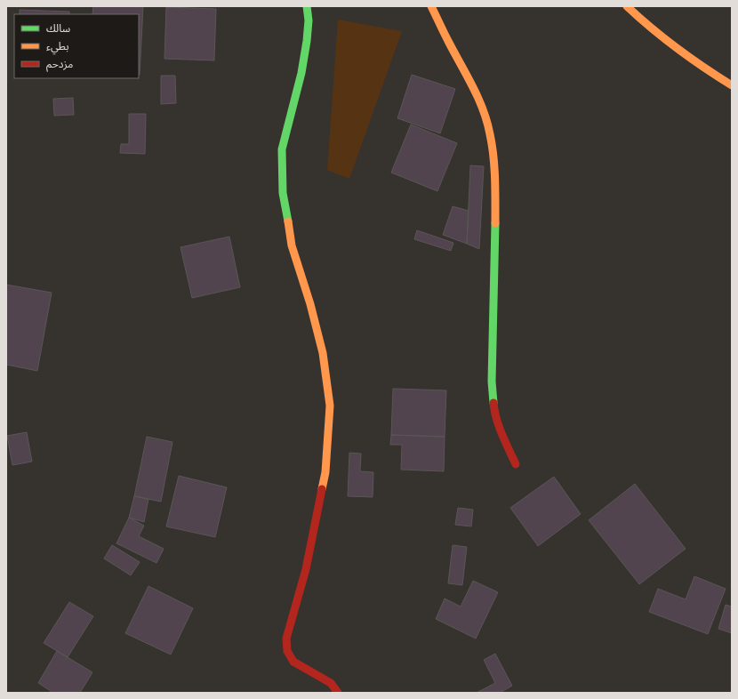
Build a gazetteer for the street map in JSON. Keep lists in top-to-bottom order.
{
  "legend": ["سالك", "بطيء", "مزدحم"]
}
